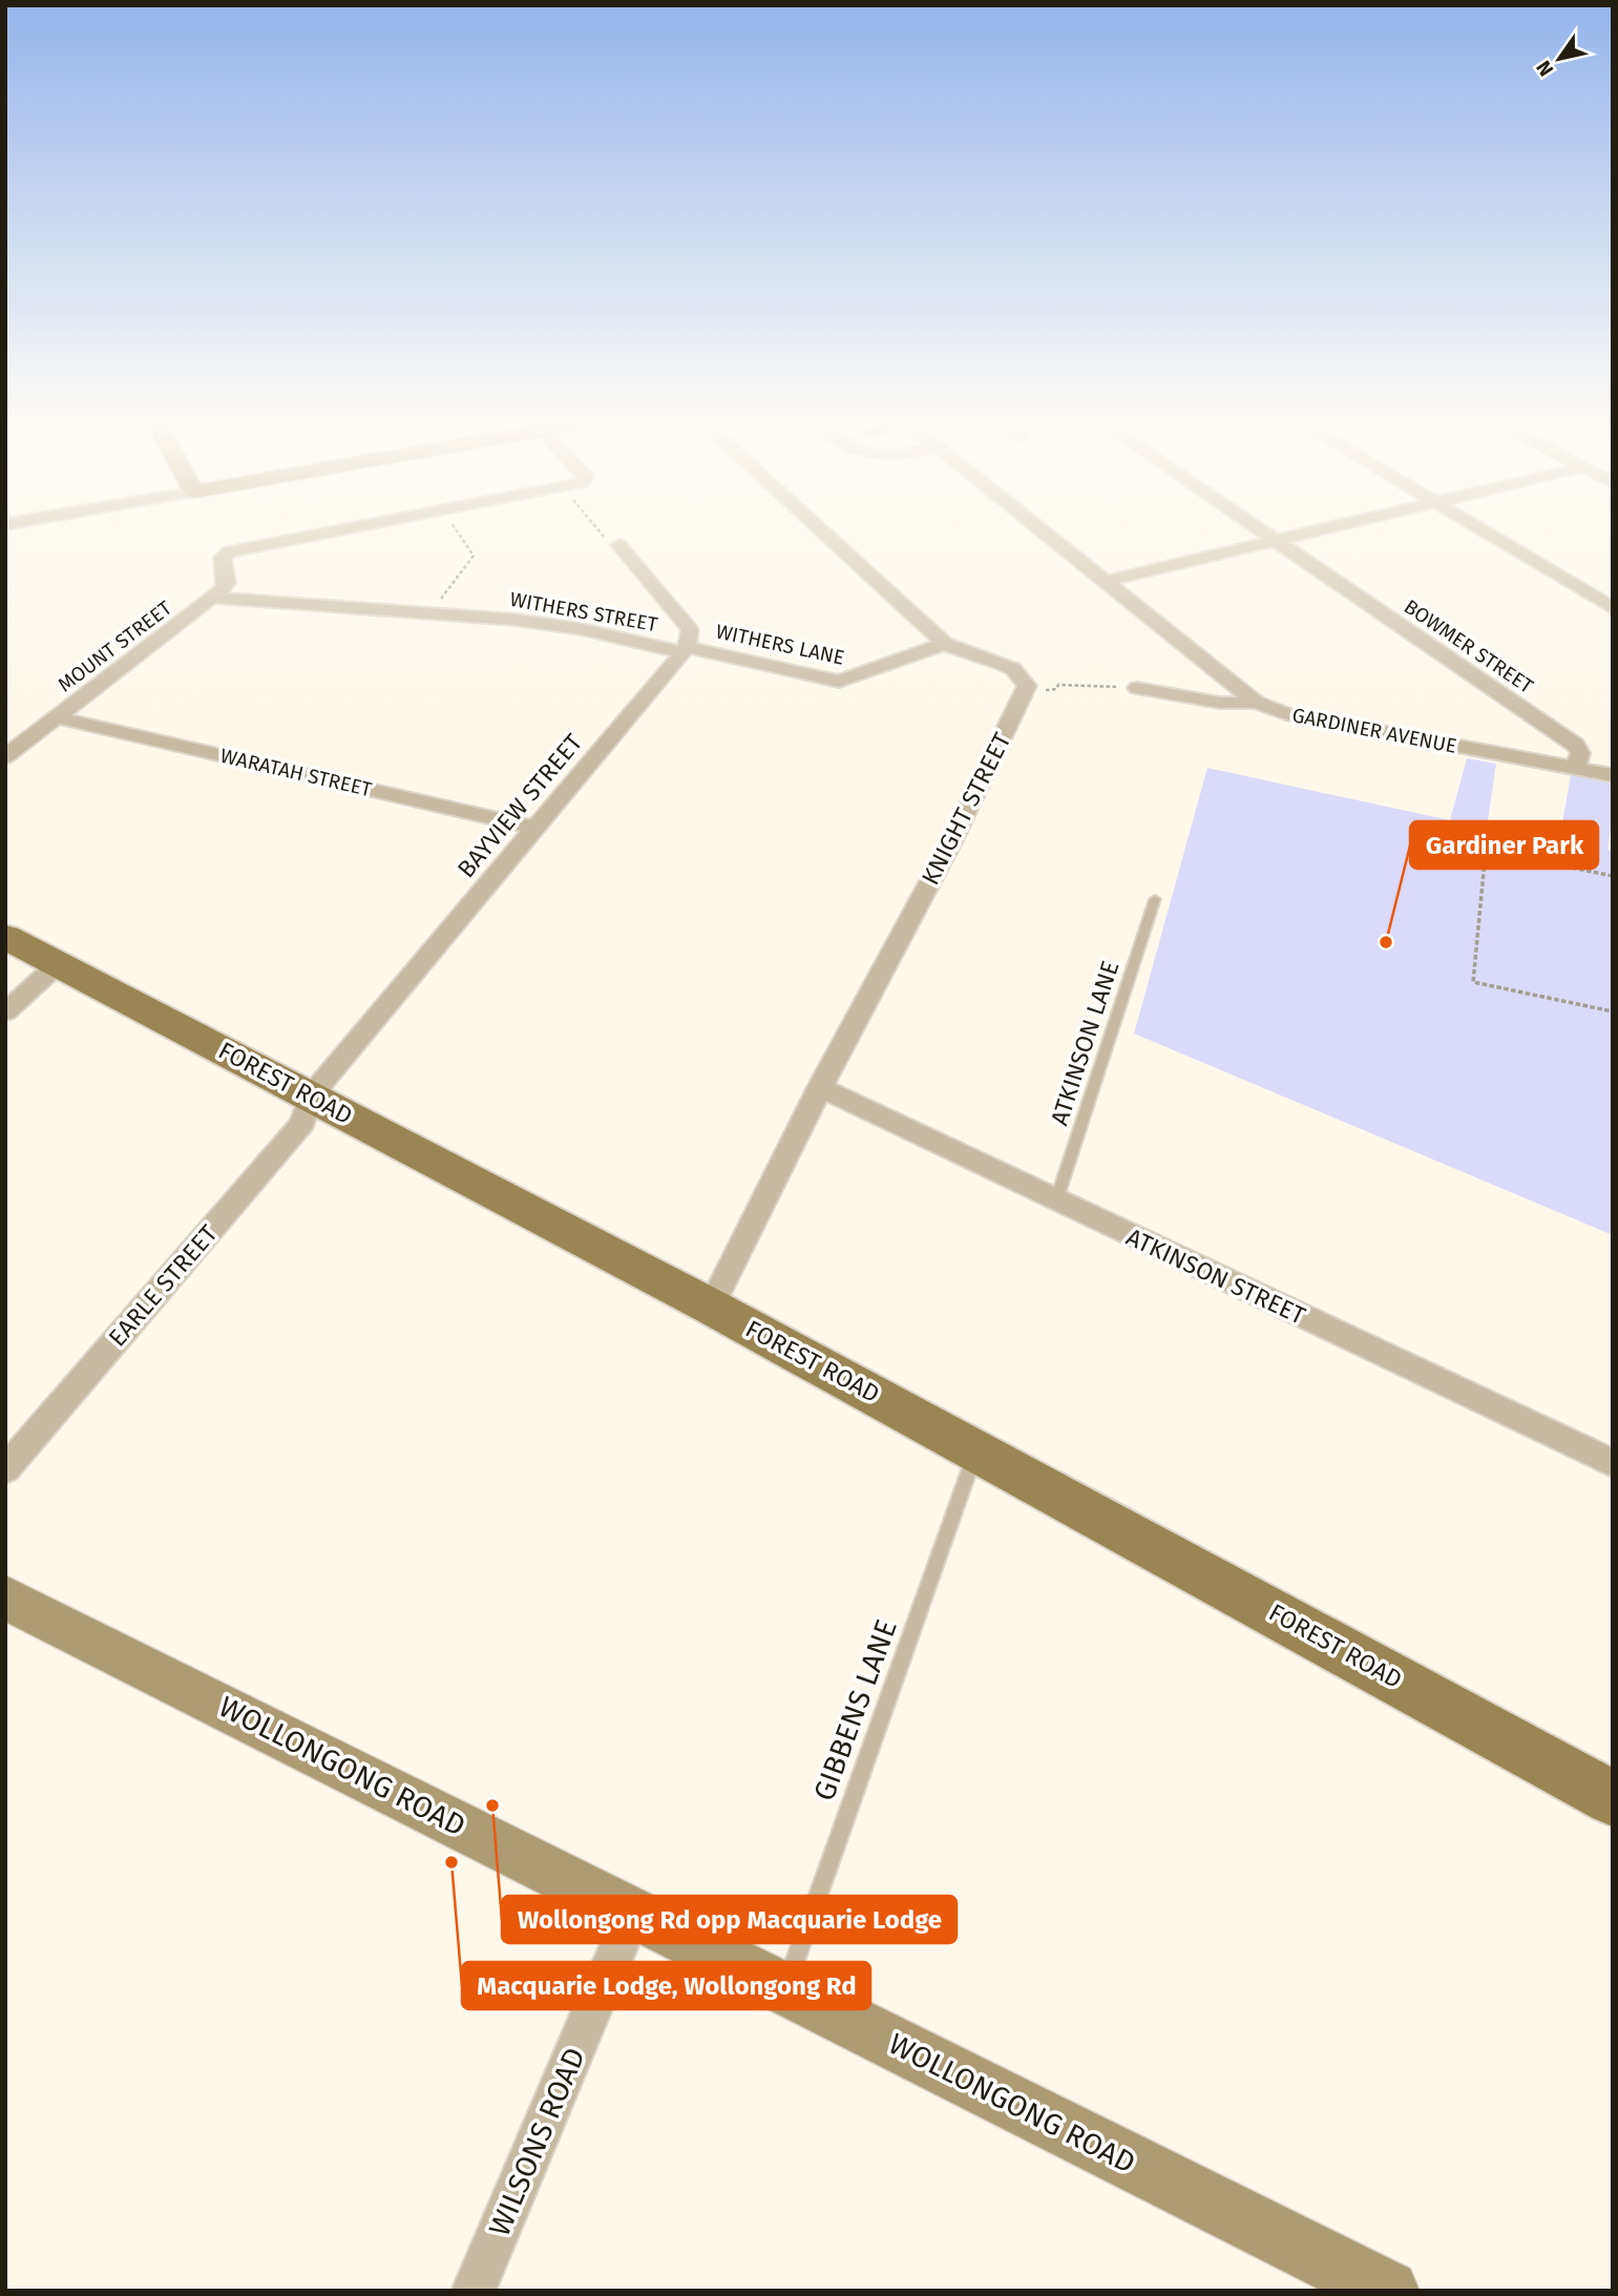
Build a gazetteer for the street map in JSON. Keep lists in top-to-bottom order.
{
  "streets": {
    "main road": ["FOREST ROAD"],
    "street": [
      "WITHERS STREET",
      "WITHERS LANE",
      "MOUNT STREET",
      "BOWMER STREET",
      "GARDINER AVENUE",
      "WARATAH STREET",
      "BAYVIEW STREET",
      "KNIGHT STREET",
      "ATKINSON STREET",
      "EARLE STREET",
      "WOLLONGONG ROAD",
      "WILSONS ROAD"
    ],
    "lane": ["ATKINSON LANE", "GIBBENS LANE"]
  },
  "crossings": [
    ["WITHERS STREET", "WITHERS LANE"],
    ["WITHERS STREET", "MOUNT STREET"],
    ["WITHERS STREET", "BAYVIEW STREET"],
    ["WITHERS LANE", "BAYVIEW STREET"],
    ["WITHERS LANE", "KNIGHT STREET"],
    ["MOUNT STREET", "WARATAH STREET"],
    ["BOWMER STREET", "GARDINER AVENUE"],
    ["WARATAH STREET", "BAYVIEW STREET"],
    ["BAYVIEW STREET", "FOREST ROAD"],
    ["BAYVIEW STREET", "EARLE STREET"],
    ["KNIGHT STREET", "FOREST ROAD"],
    ["KNIGHT STREET", "ATKINSON STREET"],
    ["ATKINSON LANE", "ATKINSON STREET"],
    ["FOREST ROAD", "EARLE STREET"],
    ["FOREST ROAD", "GIBBENS LANE"],
    ["GIBBENS LANE", "WOLLONGONG ROAD"],
    ["WOLLONGONG ROAD", "WILSONS ROAD"]
  ],
  "places": ["Gardiner Park", "Wollongong Rd opp Macquarie Lodge", "Macquarie Lodge, Wollongong Rd"],
  "north": "bottom left"
}
